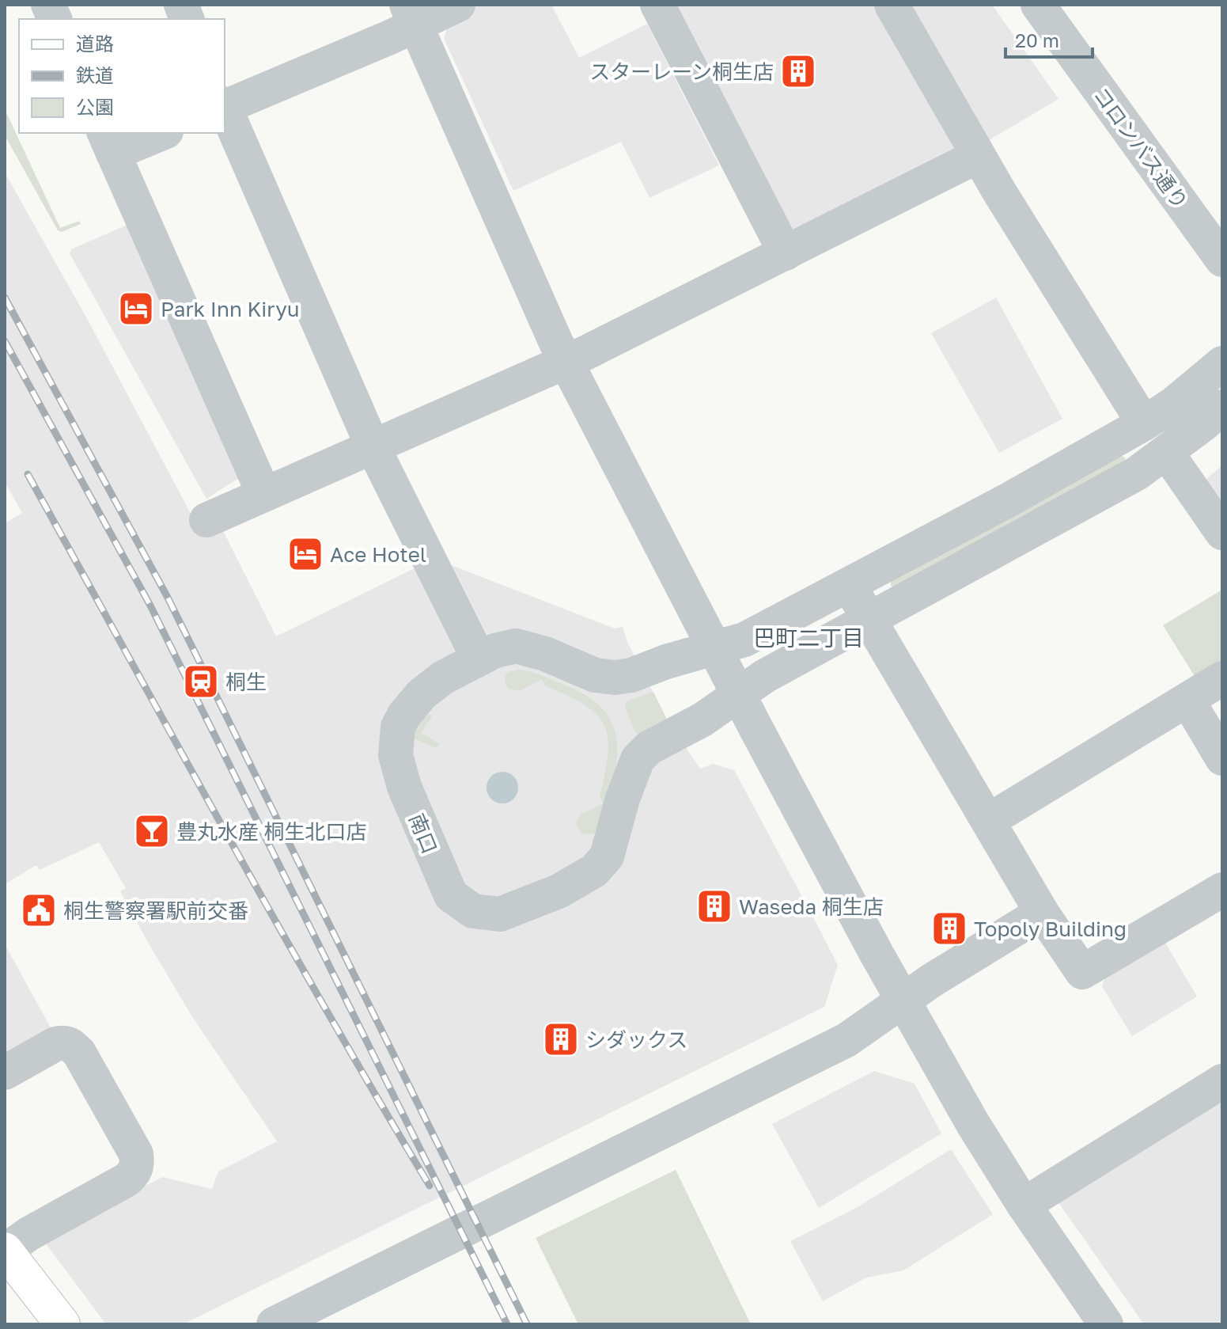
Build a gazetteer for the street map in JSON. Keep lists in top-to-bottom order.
{
  "streets": {
    "street": ["コロンバス通り", "南口"]
  },
  "districts": ["巴町二丁目"],
  "places": {
    "building": [
      "スターレーン桐生店",
      "Waseda 桐生店",
      "Topoly Building",
      "シダックス"
    ],
    "hotel": ["Park Inn Kiryu", "Ace Hotel"],
    "station": ["桐生"],
    "bar": ["豊丸水産 桐生北口店"],
    "public building": ["桐生警察署駅前交番"]
  },
  "legend": ["道路", "鉄道", "公園"],
  "scale_bar": "20 m"
}
